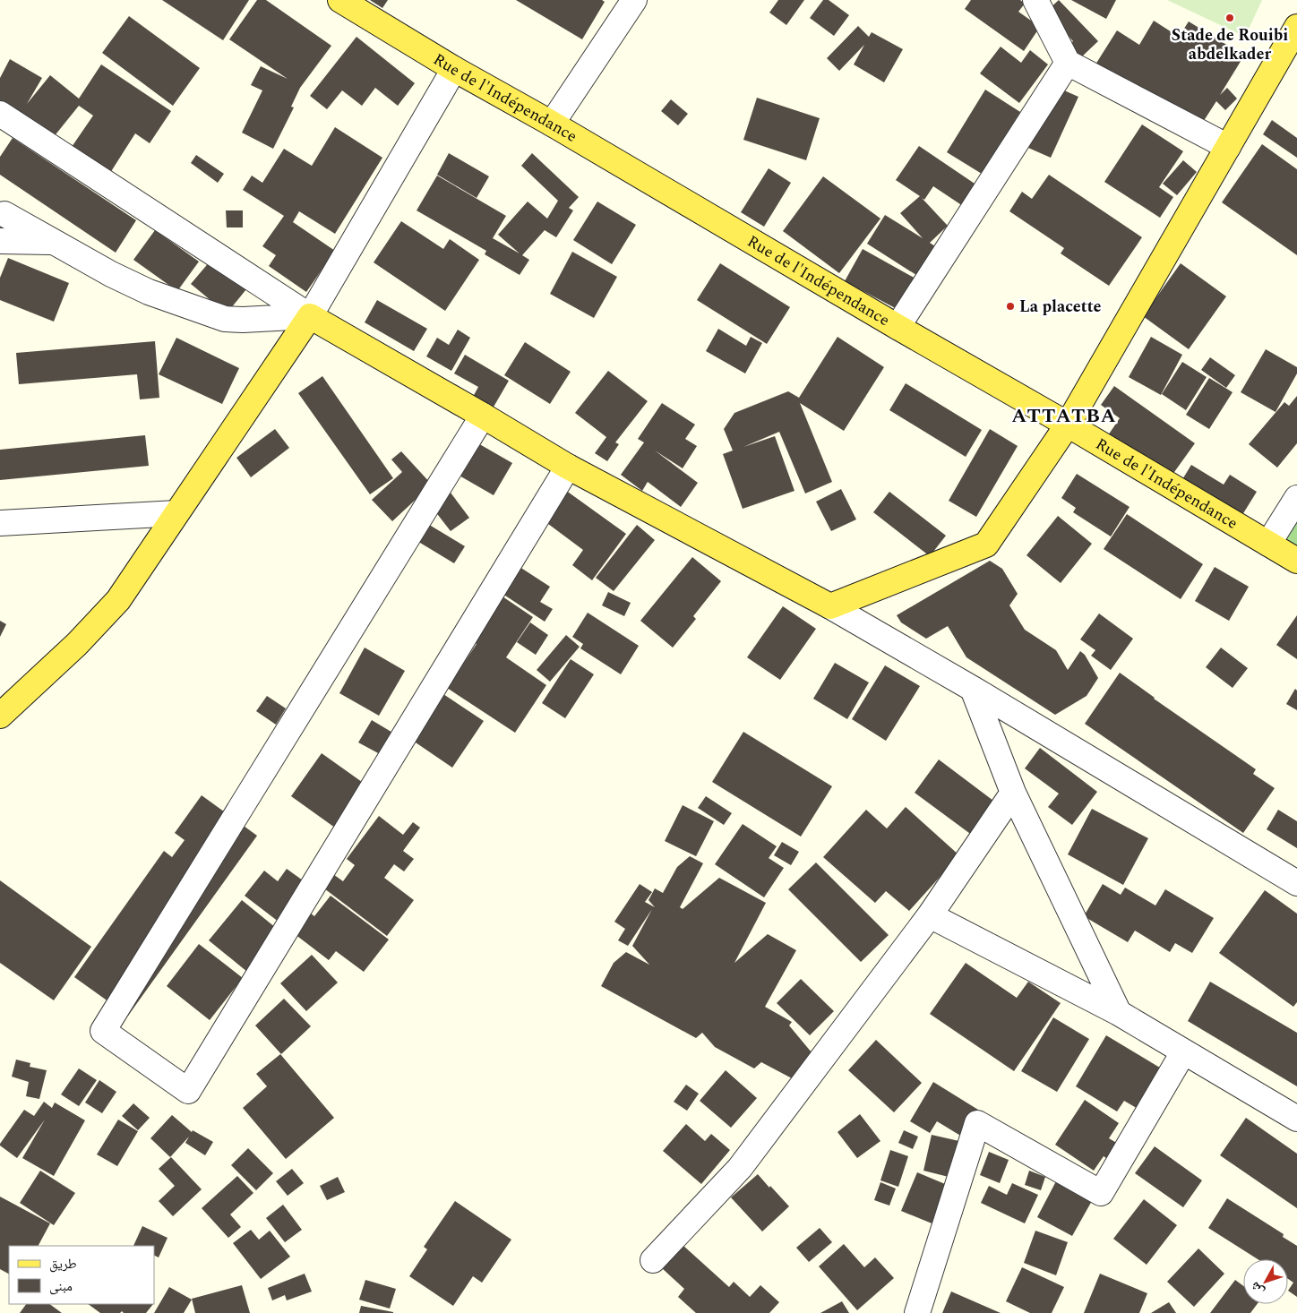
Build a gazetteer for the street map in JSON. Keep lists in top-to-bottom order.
{
  "streets": {
    "main road": ["Rue de l'Indépendance"]
  },
  "districts": ["ATTATBA"],
  "places": ["Stade de Rouibi abdelkader", "La placette"],
  "legend": ["طريق", "مبنى"],
  "north": "bottom left"
}
